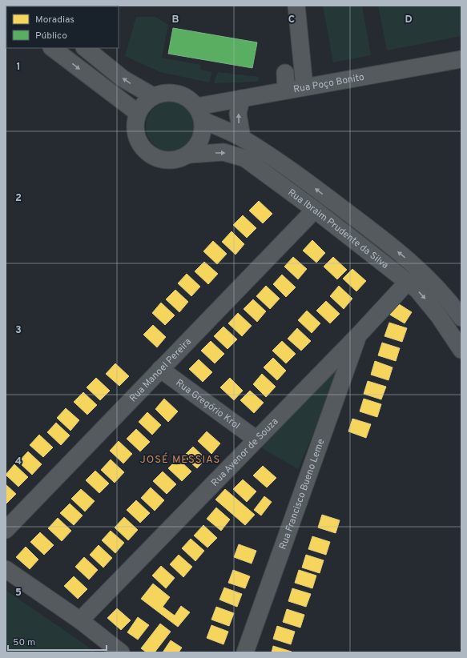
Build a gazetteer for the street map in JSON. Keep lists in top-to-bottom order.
{
  "streets": {
    "street": [
      "Rua Poço Bonito",
      "Rua Ibraim Prudente da Silva",
      "Rua Manoel Pereira",
      "Rua Gregório Krol",
      "Rua Avenor de Souza",
      "Rua Francisco Bueno Leme"
    ]
  },
  "crossings": [
    ["Rua Poço Bonito", "Rua Ibraim Prudente da Silva"],
    ["Rua Ibraim Prudente da Silva", "Rua Manoel Pereira"],
    ["Rua Ibraim Prudente da Silva", "Rua Avenor de Souza"],
    ["Rua Manoel Pereira", "Rua Gregório Krol"],
    ["Rua Gregório Krol", "Rua Avenor de Souza"],
    ["Rua Avenor de Souza", "Rua Francisco Bueno Leme"]
  ],
  "districts": ["JOSÉ MESSIAS"],
  "legend": ["Moradias", "Público"],
  "scale_bar": "50 m",
  "grid": {
    "columns": ["B", "C", "D"],
    "rows": [
      "1",
      "2",
      "3",
      "4",
      "5"
    ]
  }
}
